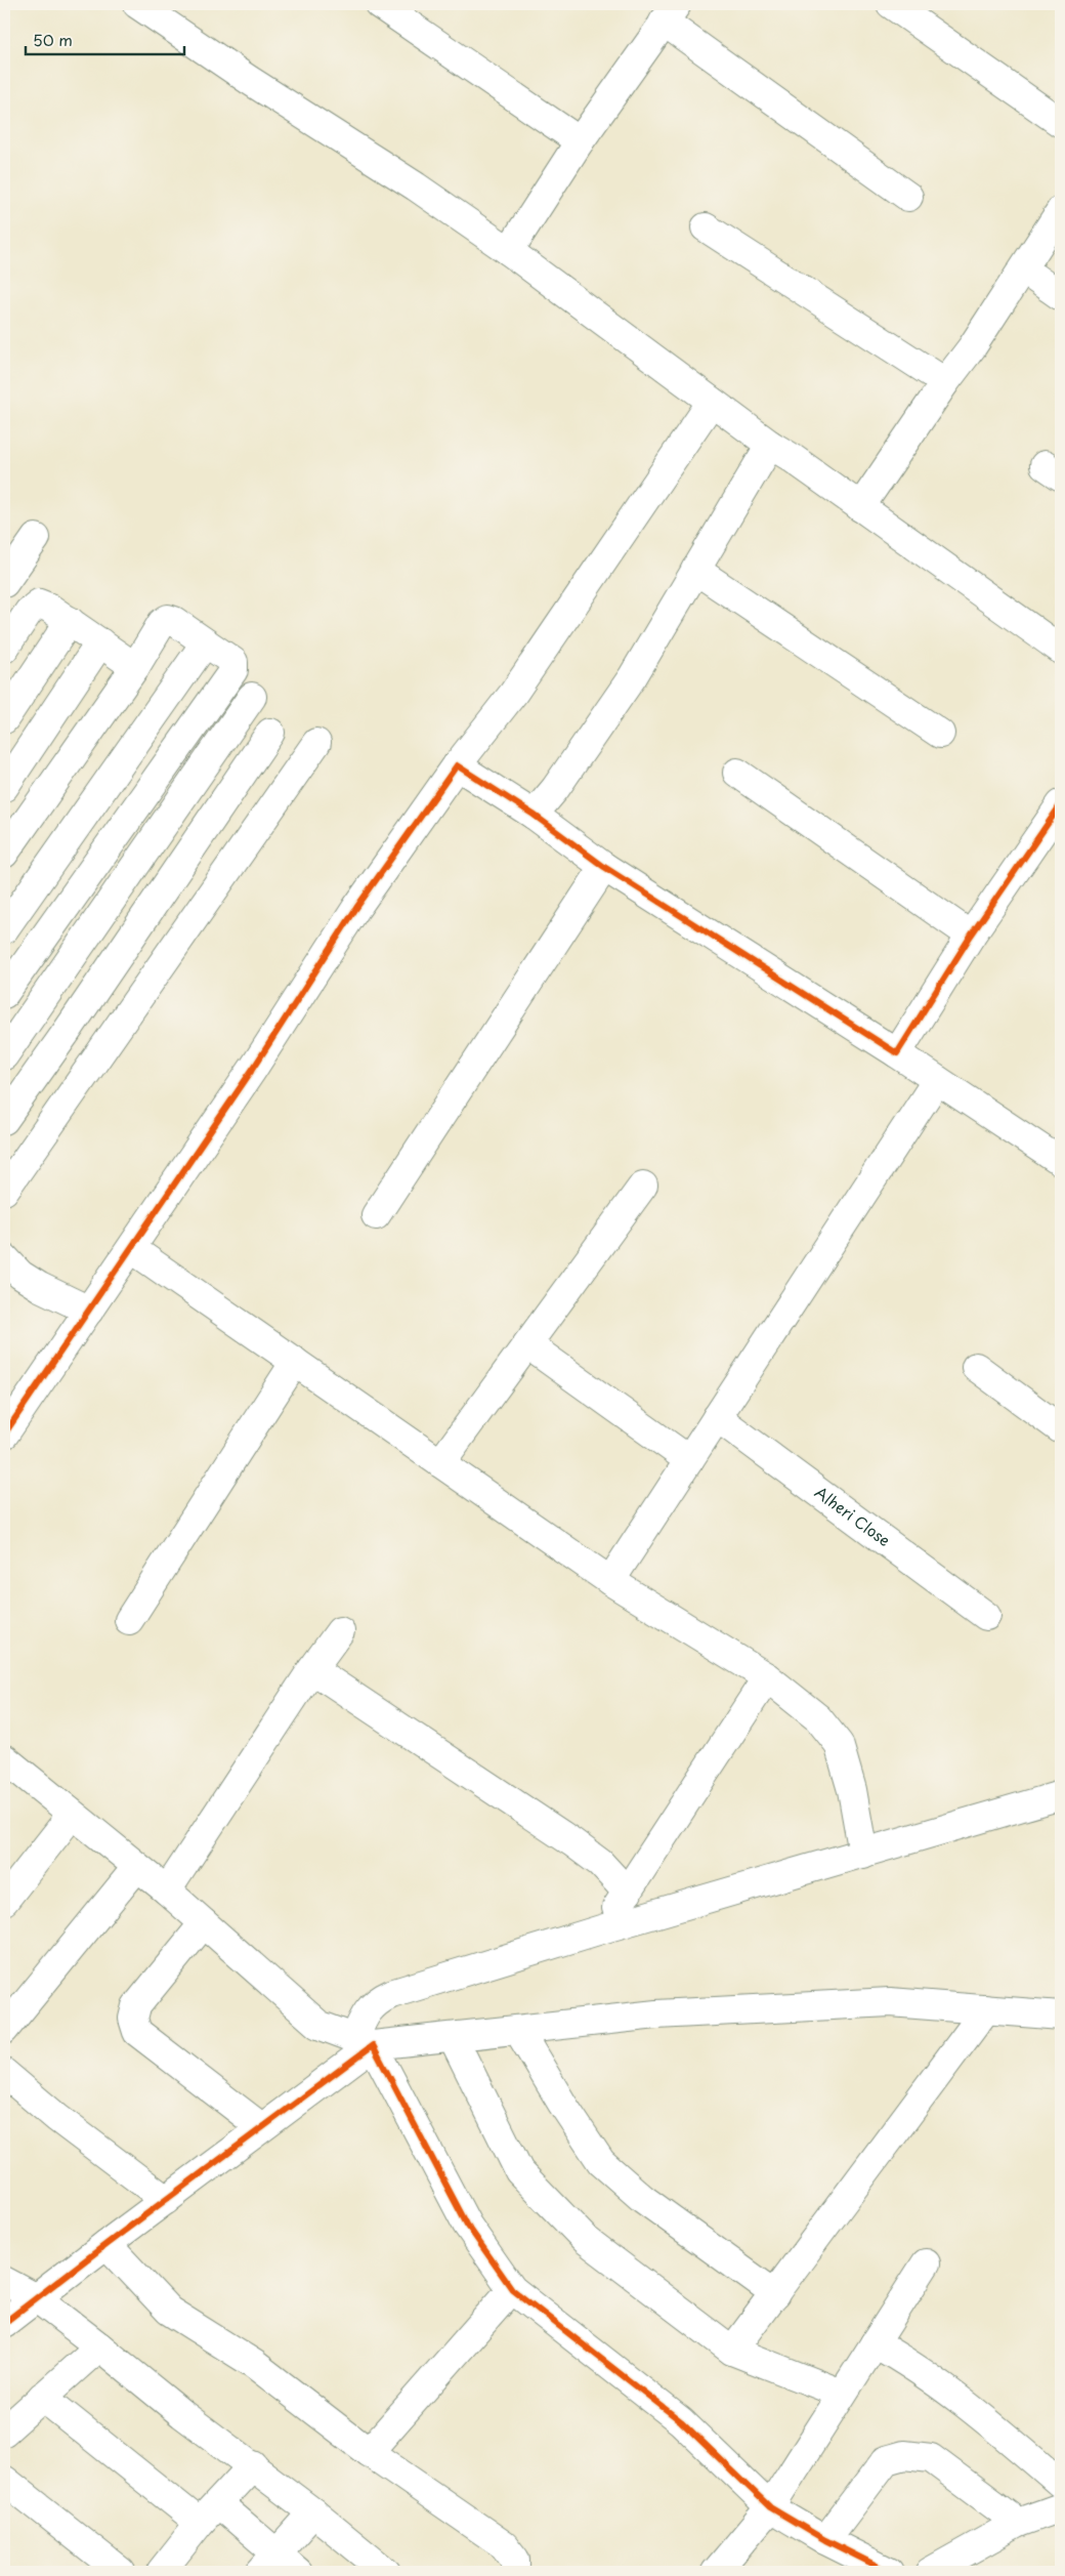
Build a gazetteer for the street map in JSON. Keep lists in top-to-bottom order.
{
  "streets": {
    "street": ["Alheri Close"]
  },
  "scale_bar": "50 m"
}
